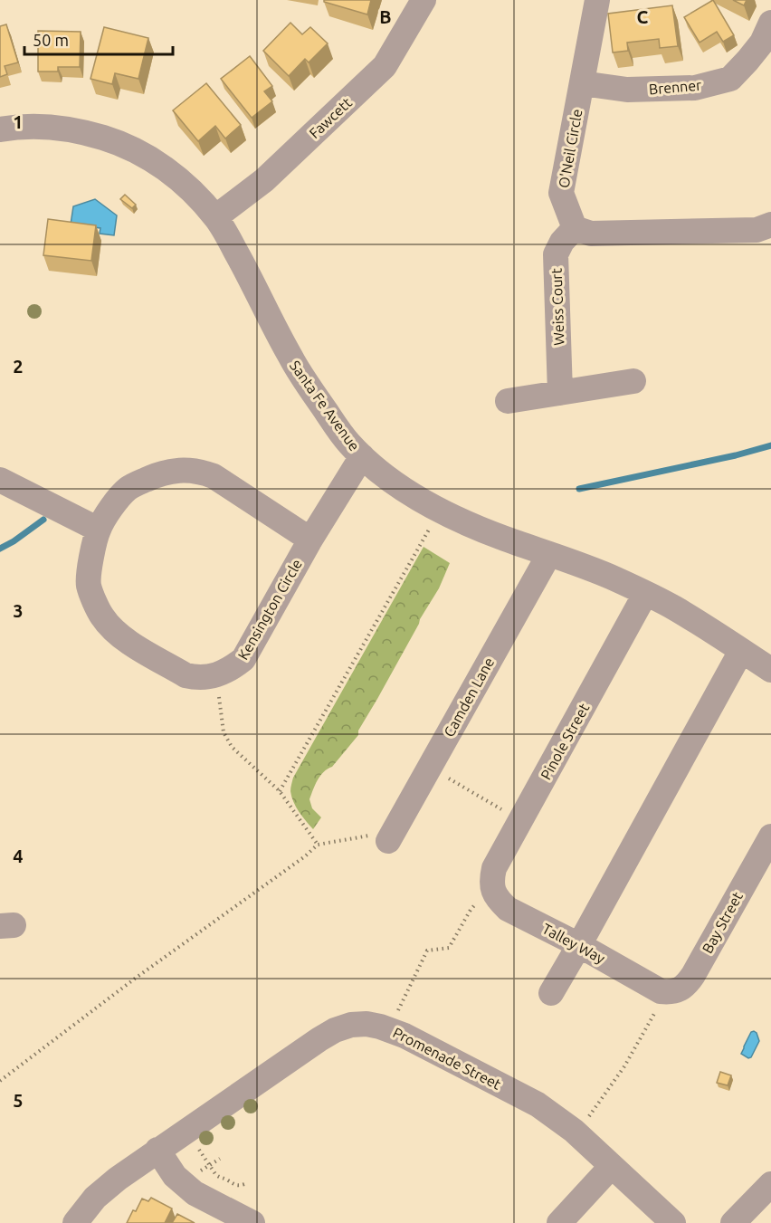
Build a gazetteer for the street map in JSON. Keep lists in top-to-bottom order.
{
  "streets": {
    "street": [
      "Brenner",
      "Fawcett",
      "O'Neil Circle",
      "Weiss Court",
      "Santa Fe Avenue",
      "Kensington Circle",
      "Camden Lane",
      "Pinole Street",
      "Bay Street",
      "Talley Way",
      "Promenade Street"
    ]
  },
  "crossings": [
    ["Brenner", "O'Neil Circle"],
    ["Fawcett", "Santa Fe Avenue"],
    ["O'Neil Circle", "Weiss Court"],
    ["Santa Fe Avenue", "Kensington Circle"],
    ["Santa Fe Avenue", "Camden Lane"],
    ["Santa Fe Avenue", "Pinole Street"],
    ["Pinole Street", "Talley Way"],
    ["Bay Street", "Talley Way"]
  ],
  "scale_bar": "50 m",
  "grid": {
    "columns": ["B", "C"],
    "rows": [
      "1",
      "2",
      "3",
      "4",
      "5"
    ]
  }
}
